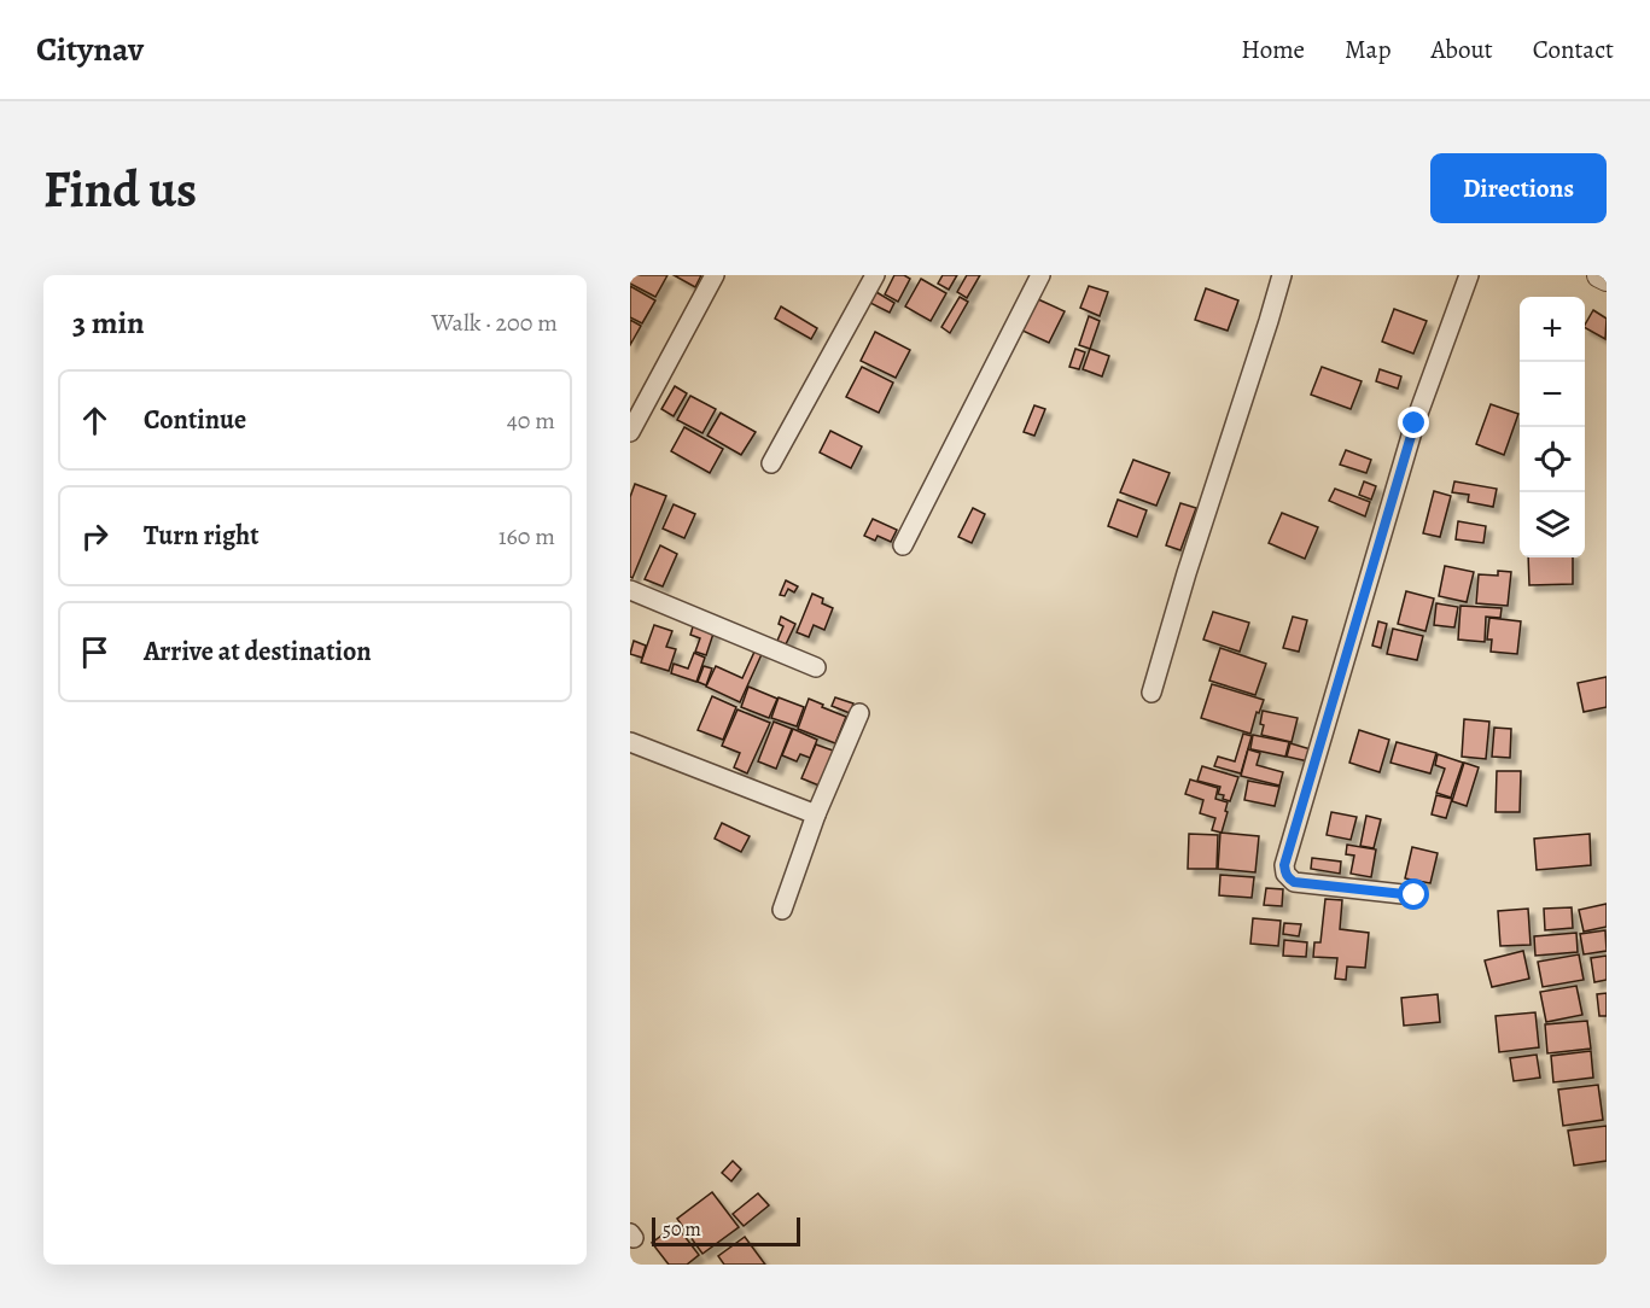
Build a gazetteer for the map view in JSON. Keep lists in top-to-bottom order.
{
  "scale_bar": "50 m",
  "page": {
    "header": "Citynav",
    "nav": [
      "Home",
      "Map",
      "About",
      "Contact"
    ],
    "buttons": "Directions",
    "title": "Find us",
    "heading": ["3 min", "Walk · 200 m"],
    "map_buttons": ["+", "−"],
    "list": [
      ["Continue", "40 m"],
      ["Turn right", "160 m"],
      "Arrive at destination"
    ],
    "scale": "50 m"
  }
}
